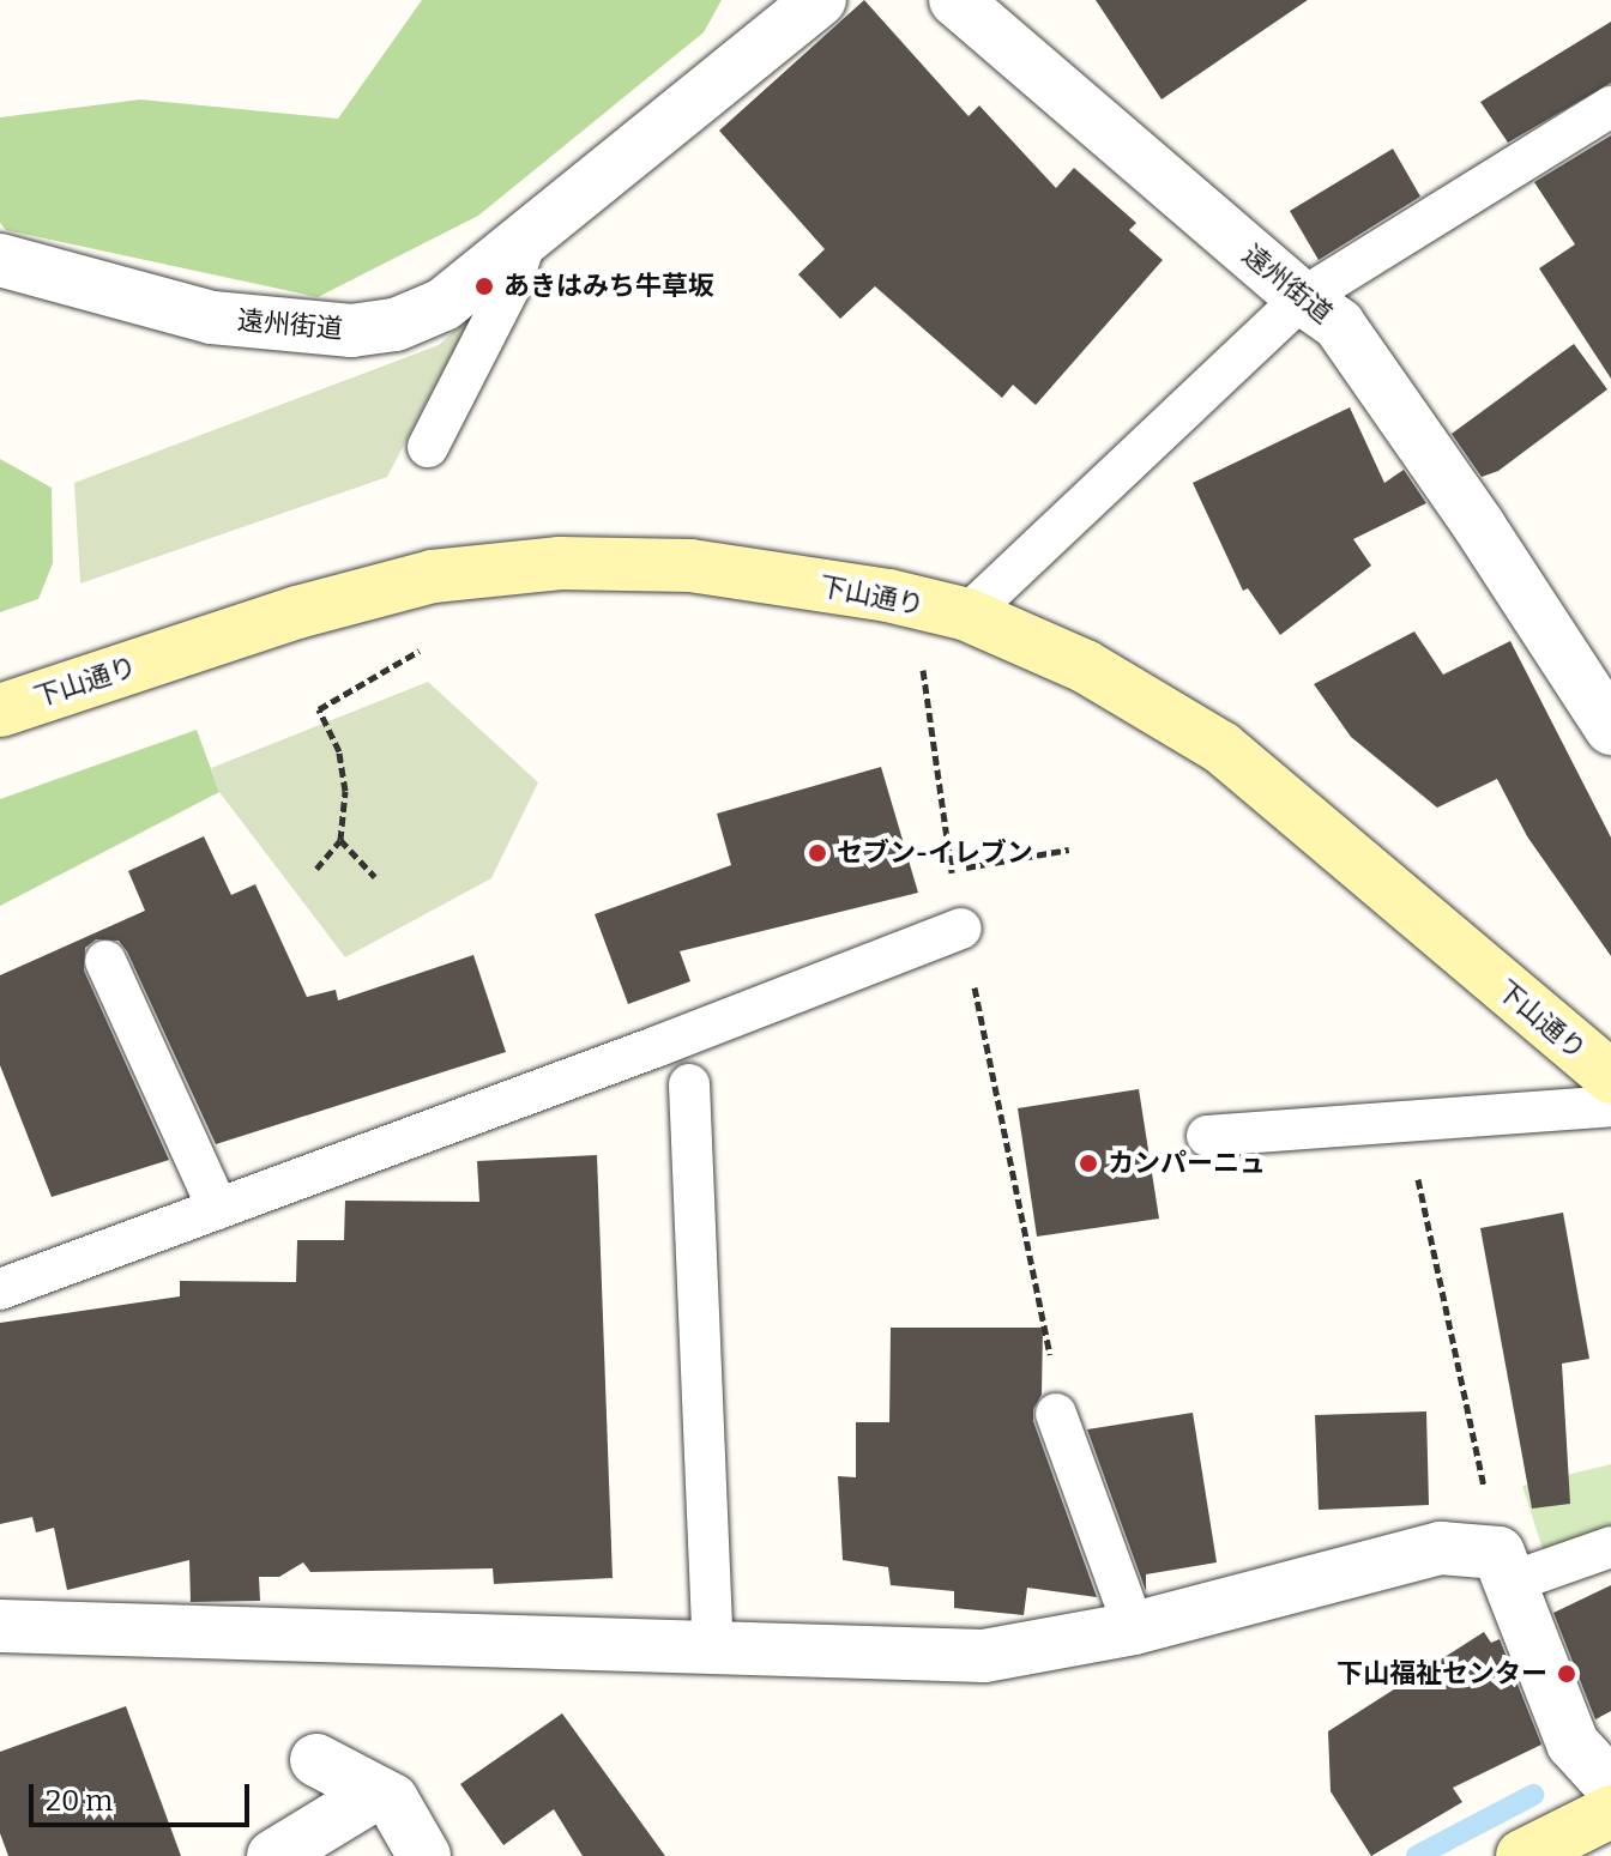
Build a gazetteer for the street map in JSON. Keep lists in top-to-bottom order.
{
  "streets": {
    "street": ["遠州街道", "下山通り"]
  },
  "places": [
    "あきはみち牛草坂",
    "セブン-イレブン",
    "カンパーニュ",
    "下山福祉センター"
  ],
  "scale_bar": "20 m"
}
